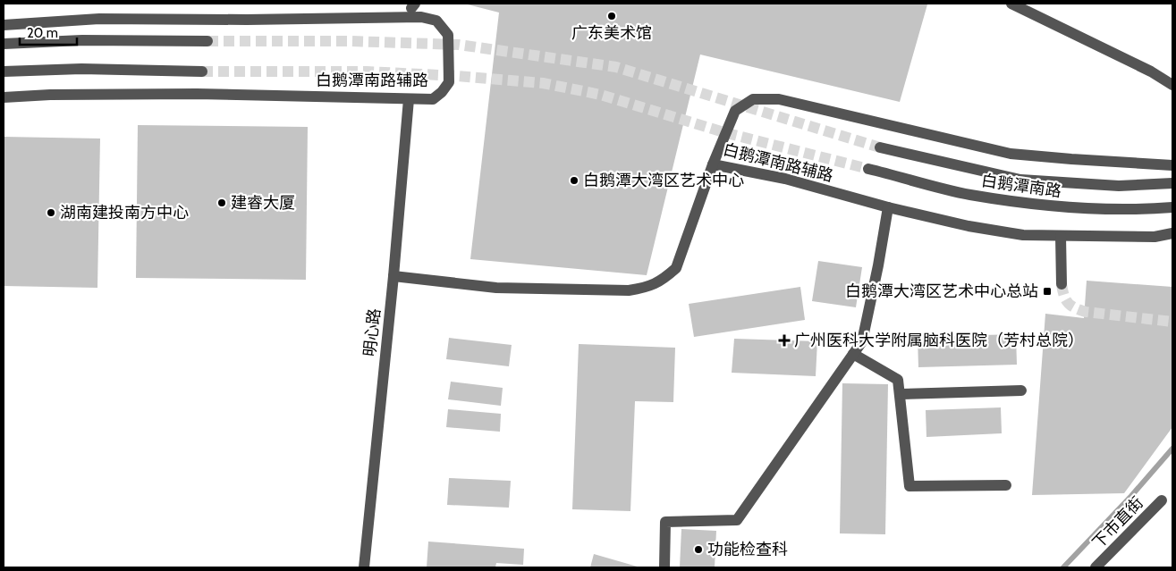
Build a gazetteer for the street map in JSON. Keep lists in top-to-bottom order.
{
  "streets": {
    "street": [
      "白鹅潭南路辅路",
      "白鹅潭南路",
      "明心路",
      "下市直街"
    ]
  },
  "crossings": [
    ["白鹅潭南路辅路", "明心路"]
  ],
  "places": {
    "other": [
      "广东美术馆",
      "白鹅潭大湾区艺术中心",
      "建睿大厦",
      "湖南建投南方中心",
      "功能检查科"
    ],
    "transit": ["白鹅潭大湾区艺术中心总站"],
    "health": ["广州医科大学附属脑科医院（芳村总院）"]
  },
  "scale_bar": "20 m"
}
